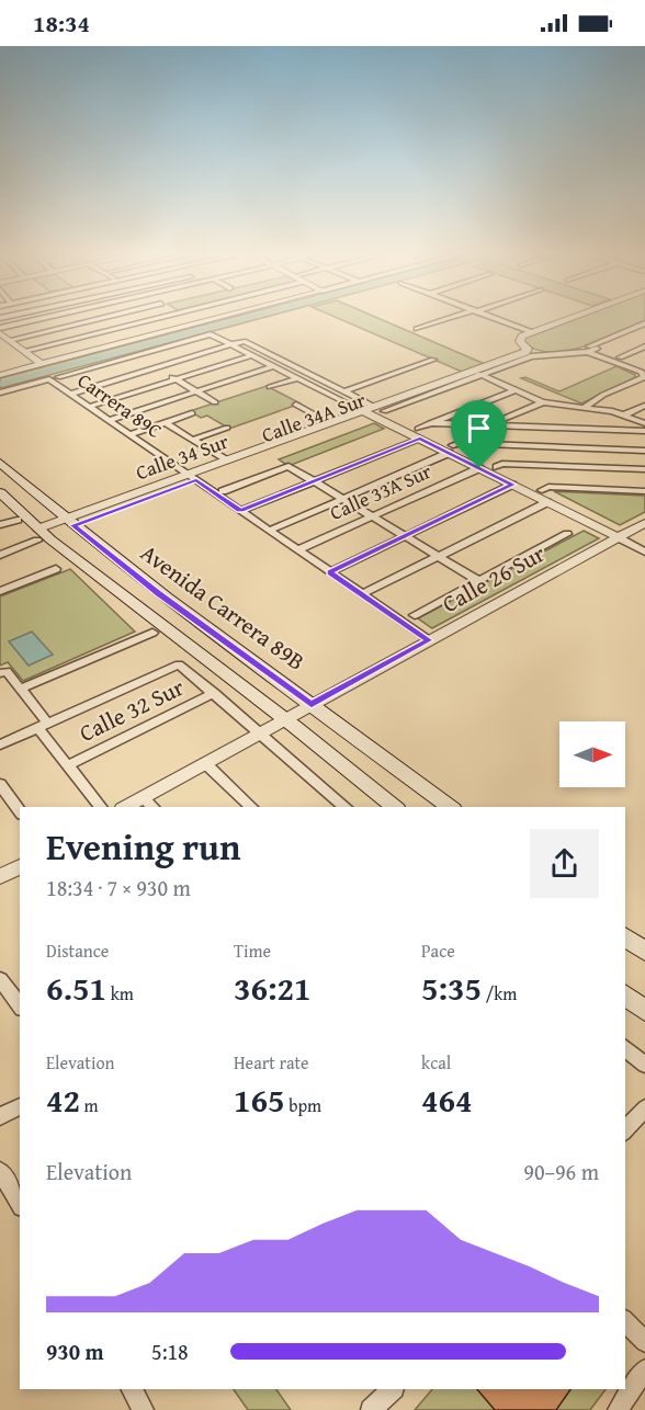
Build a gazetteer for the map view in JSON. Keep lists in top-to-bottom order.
{
  "streets": {
    "main road": ["Avenida Carrera 89B"],
    "street": [
      "Carrera 89C",
      "Calle 34A Sur",
      "Calle 34 Sur",
      "Calle 33A Sur",
      "Calle 26 Sur",
      "Calle 32 Sur"
    ]
  },
  "crossings": [
    ["Carrera 89C", "Calle 34A Sur"],
    ["Carrera 89C", "Calle 34 Sur"],
    ["Carrera 89C", "Calle 33A Sur"],
    ["Carrera 89C", "Calle 26 Sur"],
    ["Calle 34A Sur", "Calle 34 Sur"],
    ["Calle 34A Sur", "Avenida Carrera 89B"],
    ["Calle 26 Sur", "Avenida Carrera 89B"]
  ],
  "north": "right",
  "page": {
    "status": "18:34",
    "heading": ["Evening run", "18:34 · 7 × 930 m"],
    "stats": [
      ["Distance", "6.51 km"],
      ["Time", "36:21"],
      ["Pace", "5:35 /km"],
      ["Elevation", "42 m"],
      ["Heart rate", "165 bpm"],
      ["kcal", "464"]
    ],
    "chart": ["Elevation", "90–96 m"],
    "list": [
      {
        "name": "930 m",
        "note": "5:18"
      }
    ]
  }
}
